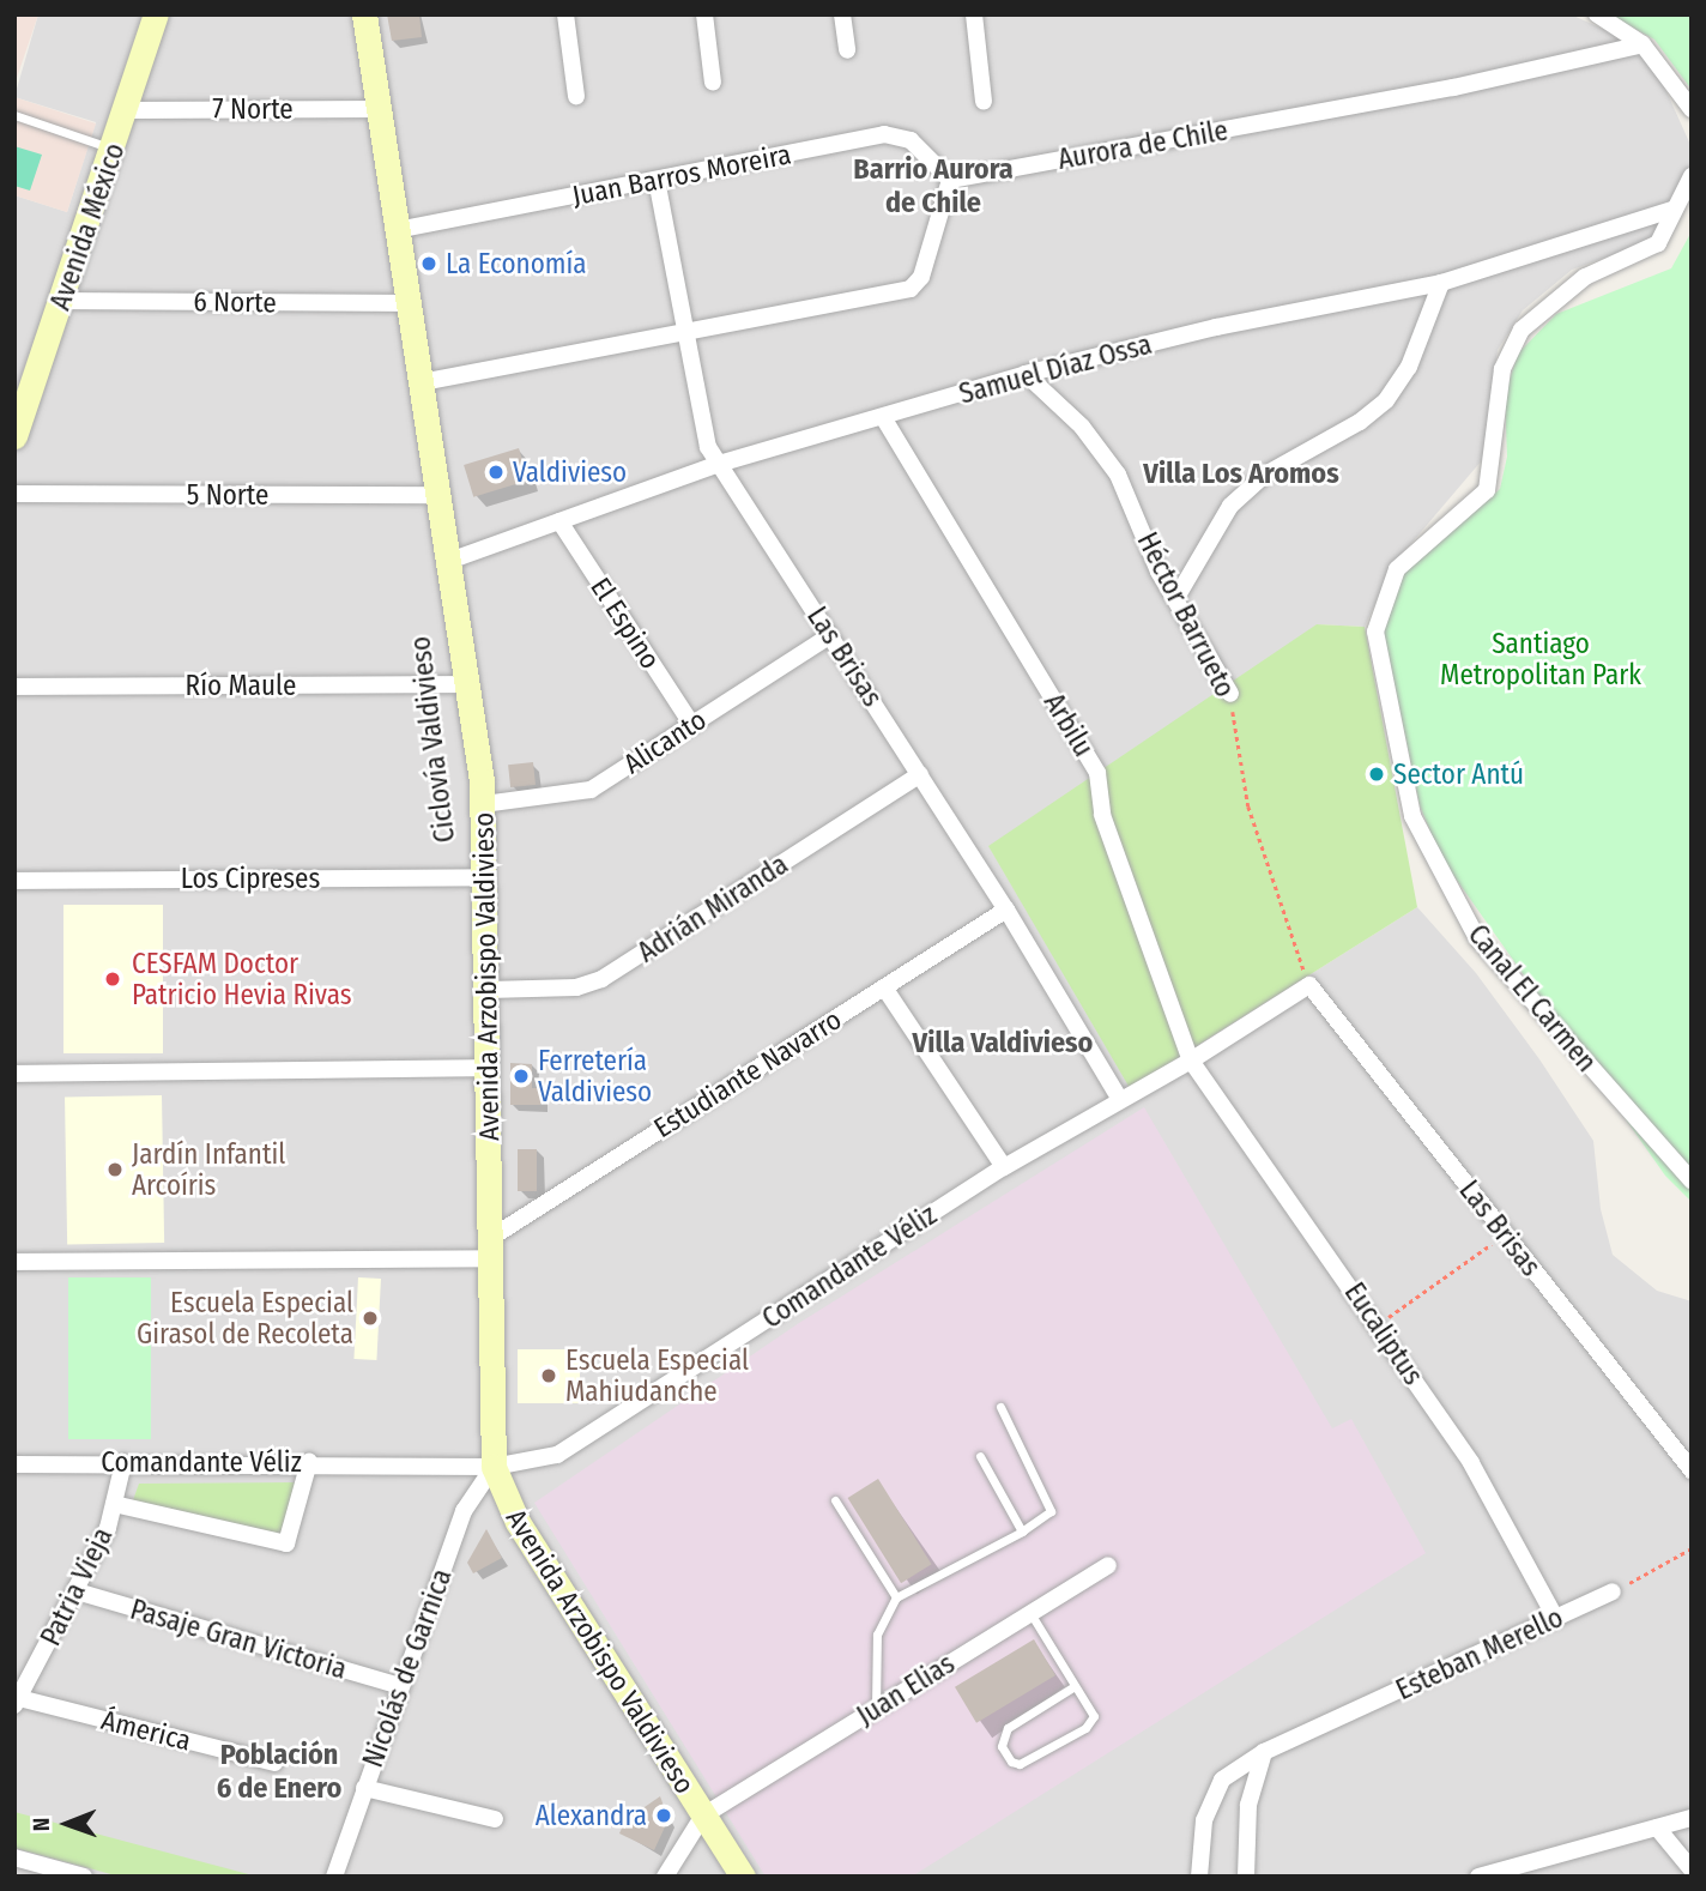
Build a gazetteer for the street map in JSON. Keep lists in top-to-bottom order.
{
  "streets": {
    "street": [
      "7 Norte",
      "Aurora de Chile",
      "Juan Barros Moreira",
      "Avenida México",
      "6 Norte",
      "Samuel Díaz Ossa",
      "5 Norte",
      "Héctor Barrueto",
      "El Espino",
      "Las Brisas",
      "Río Maule",
      "Arbilu",
      "Alicanto",
      "Los Cipreses",
      "Adrián Miranda",
      "Avenida Arzobispo Valdivieso",
      "Canal El Carmen",
      "Estudiante Navarro",
      "Comandante Véliz",
      "Eucaliptus",
      "Patria Vieja",
      "Pasaje Gran Victoria",
      "Esteban Merello",
      "Nicolás de Garnica",
      "Juan Elias",
      "Ámerica"
    ]
  },
  "crossings": [
    ["7 Norte", "Avenida México"],
    ["7 Norte", "Avenida Arzobispo Valdivieso"],
    ["Aurora de Chile", "Juan Barros Moreira"],
    ["Juan Barros Moreira", "Las Brisas"],
    ["Juan Barros Moreira", "Avenida Arzobispo Valdivieso"],
    ["Avenida México", "6 Norte"],
    ["6 Norte", "Avenida Arzobispo Valdivieso"],
    ["Samuel Díaz Ossa", "Héctor Barrueto"],
    ["Samuel Díaz Ossa", "El Espino"],
    ["Samuel Díaz Ossa", "Las Brisas"],
    ["Samuel Díaz Ossa", "Arbilu"],
    ["Samuel Díaz Ossa", "Avenida Arzobispo Valdivieso"],
    ["Samuel Díaz Ossa", "Canal El Carmen"],
    ["5 Norte", "Avenida Arzobispo Valdivieso"],
    ["Héctor Barrueto", "Las Brisas"],
    ["Héctor Barrueto", "Comandante Véliz"],
    ["El Espino", "Alicanto"],
    ["Las Brisas", "Alicanto"],
    ["Las Brisas", "Adrián Miranda"],
    ["Las Brisas", "Estudiante Navarro"],
    ["Las Brisas", "Comandante Véliz"],
    ["Río Maule", "Avenida Arzobispo Valdivieso"],
    ["Arbilu", "Comandante Véliz"],
    ["Arbilu", "Eucaliptus"],
    ["Alicanto", "Avenida Arzobispo Valdivieso"],
    ["Los Cipreses", "Avenida Arzobispo Valdivieso"],
    ["Adrián Miranda", "Avenida Arzobispo Valdivieso"],
    ["Avenida Arzobispo Valdivieso", "Estudiante Navarro"],
    ["Avenida Arzobispo Valdivieso", "Comandante Véliz"],
    ["Avenida Arzobispo Valdivieso", "Nicolás de Garnica"],
    ["Avenida Arzobispo Valdivieso", "Juan Elias"],
    ["Comandante Véliz", "Eucaliptus"],
    ["Comandante Véliz", "Patria Vieja"],
    ["Comandante Véliz", "Nicolás de Garnica"],
    ["Eucaliptus", "Esteban Merello"],
    ["Patria Vieja", "Pasaje Gran Victoria"],
    ["Patria Vieja", "Ámerica"],
    ["Pasaje Gran Victoria", "Nicolás de Garnica"]
  ],
  "districts": [
    "Barrio Aurora de Chile",
    "Villa Los Aromos",
    "Villa Valdivieso",
    "Población 6 de Enero"
  ],
  "parks": ["Santiago Metropolitan Park"],
  "places": [
    "La Economía",
    "Valdivieso",
    "Sector Antú",
    "CESFAM Doctor Patricio Hevia Rivas",
    "Ferretería Valdivieso",
    "Jardín Infantil Arcoíris",
    "Escuela Especial Girasol de Recoleta",
    "Escuela Especial Mahiudanche",
    "Alexandra"
  ],
  "north": "left"
}
